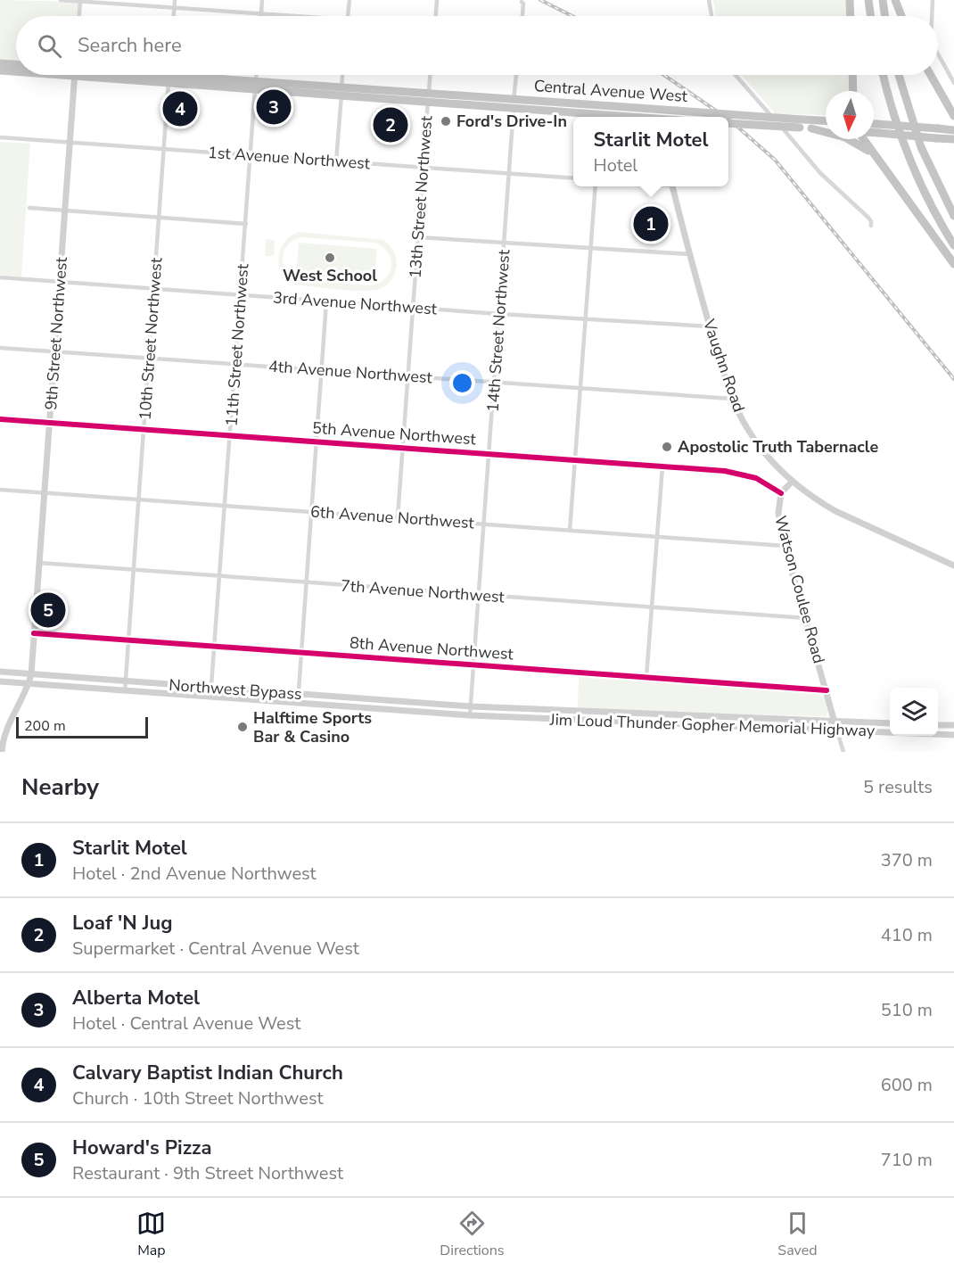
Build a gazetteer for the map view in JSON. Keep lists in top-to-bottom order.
{
  "streets": {
    "highway": ["Central Avenue West"],
    "main road": [
      "9th Street Northwest",
      "Vaughn Road",
      "Watson Coulee Road",
      "Northwest Bypass",
      "Jim Loud Thunder Gopher Memorial Highway"
    ],
    "street": [
      "1st Avenue Northwest",
      "13th Street Northwest",
      "3rd Avenue Northwest",
      "14th Street Northwest",
      "10th Street Northwest",
      "11th Street Northwest",
      "4th Avenue Northwest",
      "5th Avenue Northwest",
      "6th Avenue Northwest",
      "7th Avenue Northwest",
      "8th Avenue Northwest"
    ]
  },
  "crossings": [
    ["Central Avenue West", "13th Street Northwest"],
    ["Central Avenue West", "14th Street Northwest"],
    ["Central Avenue West", "10th Street Northwest"],
    ["Central Avenue West", "11th Street Northwest"],
    ["1st Avenue Northwest", "13th Street Northwest"],
    ["1st Avenue Northwest", "14th Street Northwest"],
    ["1st Avenue Northwest", "9th Street Northwest"],
    ["1st Avenue Northwest", "10th Street Northwest"],
    ["1st Avenue Northwest", "11th Street Northwest"],
    ["13th Street Northwest", "3rd Avenue Northwest"],
    ["13th Street Northwest", "4th Avenue Northwest"],
    ["13th Street Northwest", "5th Avenue Northwest"],
    ["13th Street Northwest", "6th Avenue Northwest"],
    ["3rd Avenue Northwest", "14th Street Northwest"],
    ["3rd Avenue Northwest", "9th Street Northwest"],
    ["3rd Avenue Northwest", "10th Street Northwest"],
    ["3rd Avenue Northwest", "11th Street Northwest"],
    ["3rd Avenue Northwest", "Vaughn Road"],
    ["14th Street Northwest", "4th Avenue Northwest"],
    ["14th Street Northwest", "5th Avenue Northwest"],
    ["14th Street Northwest", "6th Avenue Northwest"],
    ["14th Street Northwest", "7th Avenue Northwest"],
    ["14th Street Northwest", "8th Avenue Northwest"],
    ["14th Street Northwest", "Northwest Bypass"],
    ["14th Street Northwest", "Jim Loud Thunder Gopher Memorial Highway"],
    ["9th Street Northwest", "4th Avenue Northwest"],
    ["9th Street Northwest", "5th Avenue Northwest"],
    ["9th Street Northwest", "6th Avenue Northwest"],
    ["9th Street Northwest", "7th Avenue Northwest"],
    ["9th Street Northwest", "8th Avenue Northwest"],
    ["9th Street Northwest", "Northwest Bypass"],
    ["10th Street Northwest", "4th Avenue Northwest"],
    ["10th Street Northwest", "5th Avenue Northwest"],
    ["10th Street Northwest", "6th Avenue Northwest"],
    ["10th Street Northwest", "7th Avenue Northwest"],
    ["10th Street Northwest", "8th Avenue Northwest"],
    ["10th Street Northwest", "Northwest Bypass"],
    ["11th Street Northwest", "4th Avenue Northwest"],
    ["11th Street Northwest", "5th Avenue Northwest"],
    ["11th Street Northwest", "6th Avenue Northwest"],
    ["11th Street Northwest", "7th Avenue Northwest"],
    ["11th Street Northwest", "8th Avenue Northwest"],
    ["11th Street Northwest", "Northwest Bypass"],
    ["Vaughn Road", "4th Avenue Northwest"],
    ["Vaughn Road", "Watson Coulee Road"],
    ["5th Avenue Northwest", "Watson Coulee Road"],
    ["6th Avenue Northwest", "Watson Coulee Road"],
    ["Watson Coulee Road", "7th Avenue Northwest"],
    ["Watson Coulee Road", "8th Avenue Northwest"],
    ["Watson Coulee Road", "Jim Loud Thunder Gopher Memorial Highway"],
    ["Northwest Bypass", "Jim Loud Thunder Gopher Memorial Highway"]
  ],
  "places": [
    "Ford's Drive-In",
    "West School",
    "Apostolic Truth Tabernacle",
    "Halftime Sports Bar & Casino"
  ],
  "scale_bar": "200 m",
  "north": "bottom",
  "page": {
    "search": "Search here",
    "pins": [
      "3",
      "4",
      "2",
      "1",
      "5"
    ],
    "popup": ["Starlit Motel", "Hotel"],
    "scale": "200 m",
    "heading": ["Nearby", "5 results"],
    "list": [
      {
        "mark": "1",
        "name": "Starlit Motel",
        "note": "Hotel · 2nd Avenue Northwest",
        "value": "370 m"
      },
      {
        "mark": "2",
        "name": "Loaf 'N Jug",
        "note": "Supermarket · Central Avenue West",
        "value": "410 m"
      },
      {
        "mark": "3",
        "name": "Alberta Motel",
        "note": "Hotel · Central Avenue West",
        "value": "510 m"
      },
      {
        "mark": "4",
        "name": "Calvary Baptist Indian Church",
        "note": "Church · 10th Street Northwest",
        "value": "600 m"
      },
      {
        "mark": "5",
        "name": "Howard's Pizza",
        "note": "Restaurant · 9th Street Northwest",
        "value": "710 m"
      }
    ],
    "nav": ["Map", "Directions", "Saved"]
  }
}
